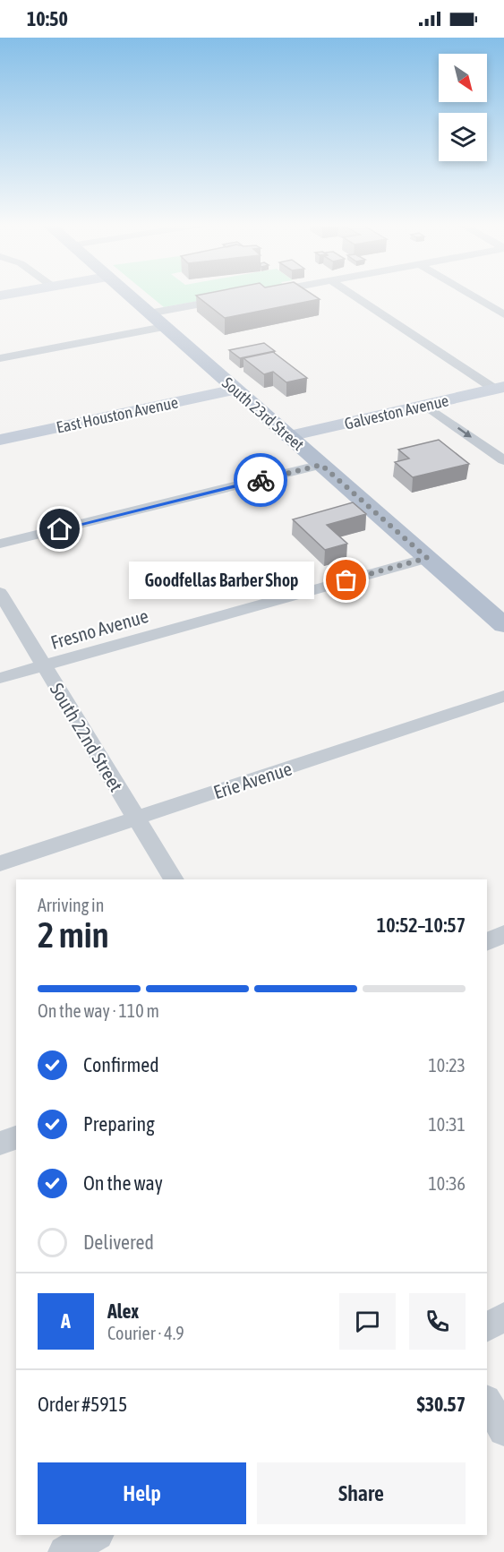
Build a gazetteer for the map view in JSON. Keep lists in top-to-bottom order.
{
  "streets": {
    "main road": ["South 23rd Street"],
    "street": [
      "Galveston Avenue",
      "East Houston Avenue",
      "Fresno Avenue",
      "South 22nd Street",
      "Erie Avenue"
    ]
  },
  "crossings": [
    ["Galveston Avenue", "South 23rd Street"],
    ["South 23rd Street", "East Houston Avenue"],
    ["South 23rd Street", "Fresno Avenue"],
    ["Fresno Avenue", "South 22nd Street"],
    ["South 22nd Street", "Erie Avenue"]
  ],
  "places": ["Goodfellas Barber Shop"],
  "north": "bottom right",
  "page": {
    "status": "10:50",
    "bubble": "Goodfellas Barber Shop",
    "heading": ["2 min", "Arriving in", "10:52–10:57"],
    "panel": [
      "Alex",
      "Courier · 4.9",
      "Order #5915",
      "$30.57"
    ],
    "bar": "On the way · 110 m",
    "list": [
      ["Confirmed", "10:23"],
      ["Preparing", "10:31"],
      ["On the way", "10:36"],
      "Delivered"
    ],
    "round": "A",
    "buttons": ["Help", "Share"]
  }
}
